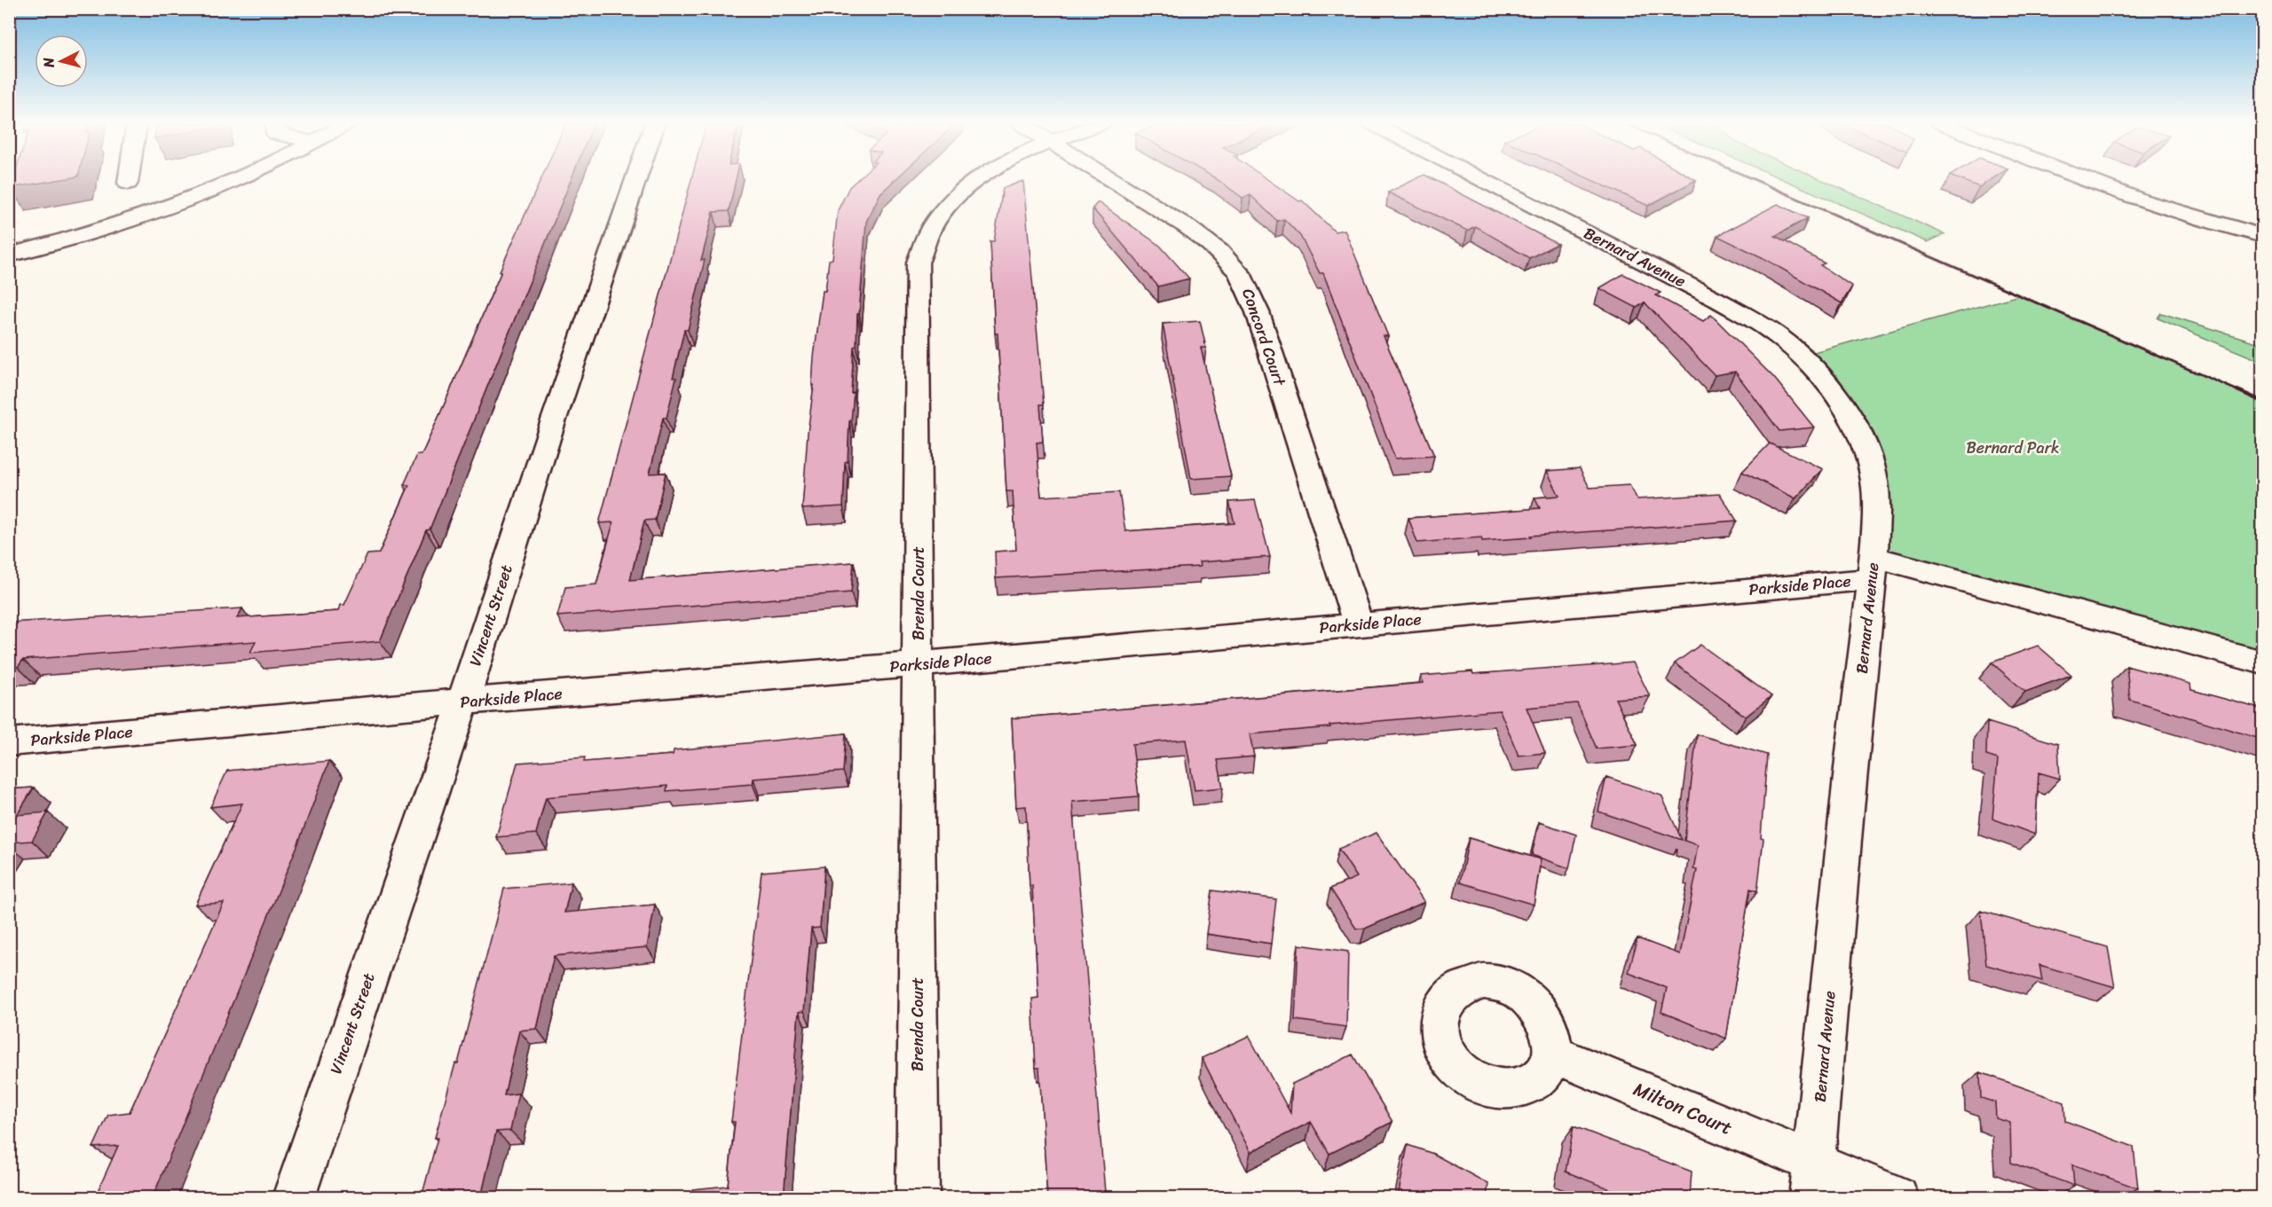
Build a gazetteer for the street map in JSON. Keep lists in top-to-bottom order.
{
  "streets": {
    "street": [
      "Bernard Avenue",
      "Concord Court",
      "Parkside Place",
      "Brenda Court",
      "Vincent Street",
      "Milton Court"
    ]
  },
  "crossings": [
    ["Bernard Avenue", "Parkside Place"],
    ["Bernard Avenue", "Milton Court"],
    ["Concord Court", "Parkside Place"],
    ["Parkside Place", "Brenda Court"],
    ["Parkside Place", "Vincent Street"]
  ],
  "parks": ["Bernard Park"],
  "north": "left"
}
